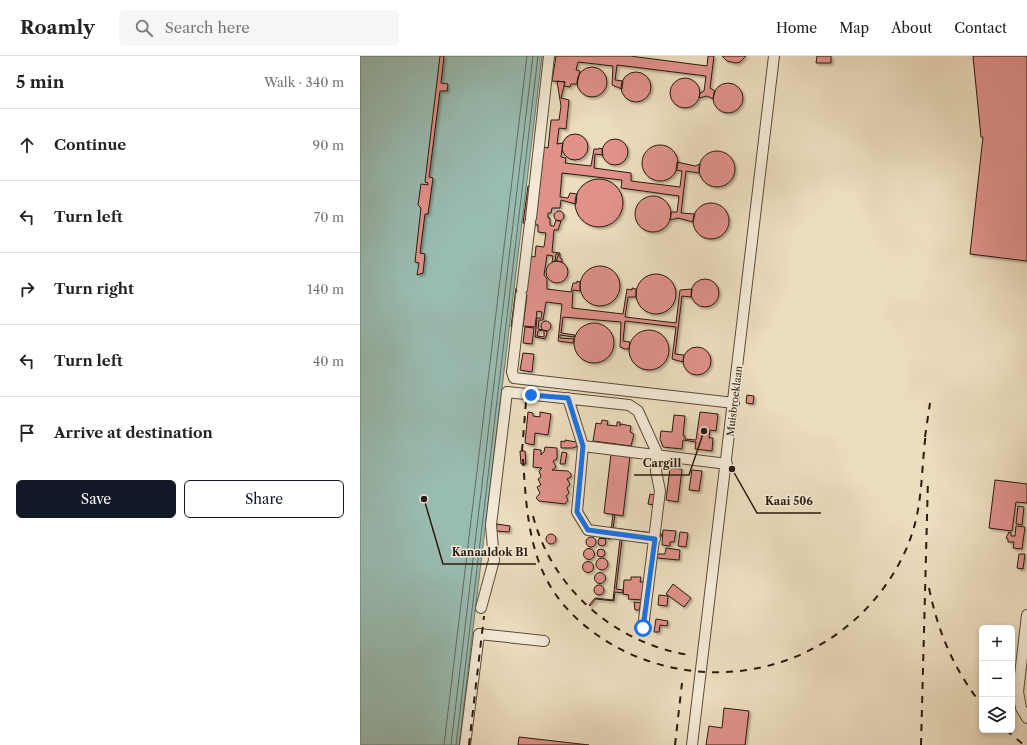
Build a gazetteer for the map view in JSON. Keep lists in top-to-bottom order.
{
  "streets": {
    "street": ["Muisbroeklaan"]
  },
  "places": ["Cargill", "Kaai 506", "Kanaaldok B1"],
  "page": {
    "header": "Roamly",
    "search": "Search here",
    "nav": [
      "Home",
      "Map",
      "About",
      "Contact"
    ],
    "heading": ["5 min", "Walk · 340 m"],
    "list": [
      ["Continue", "90 m"],
      ["Turn left", "70 m"],
      ["Turn right", "140 m"],
      ["Turn left", "40 m"],
      "Arrive at destination"
    ],
    "buttons": ["Save", "Share"],
    "map_buttons": ["+", "−"]
  }
}
